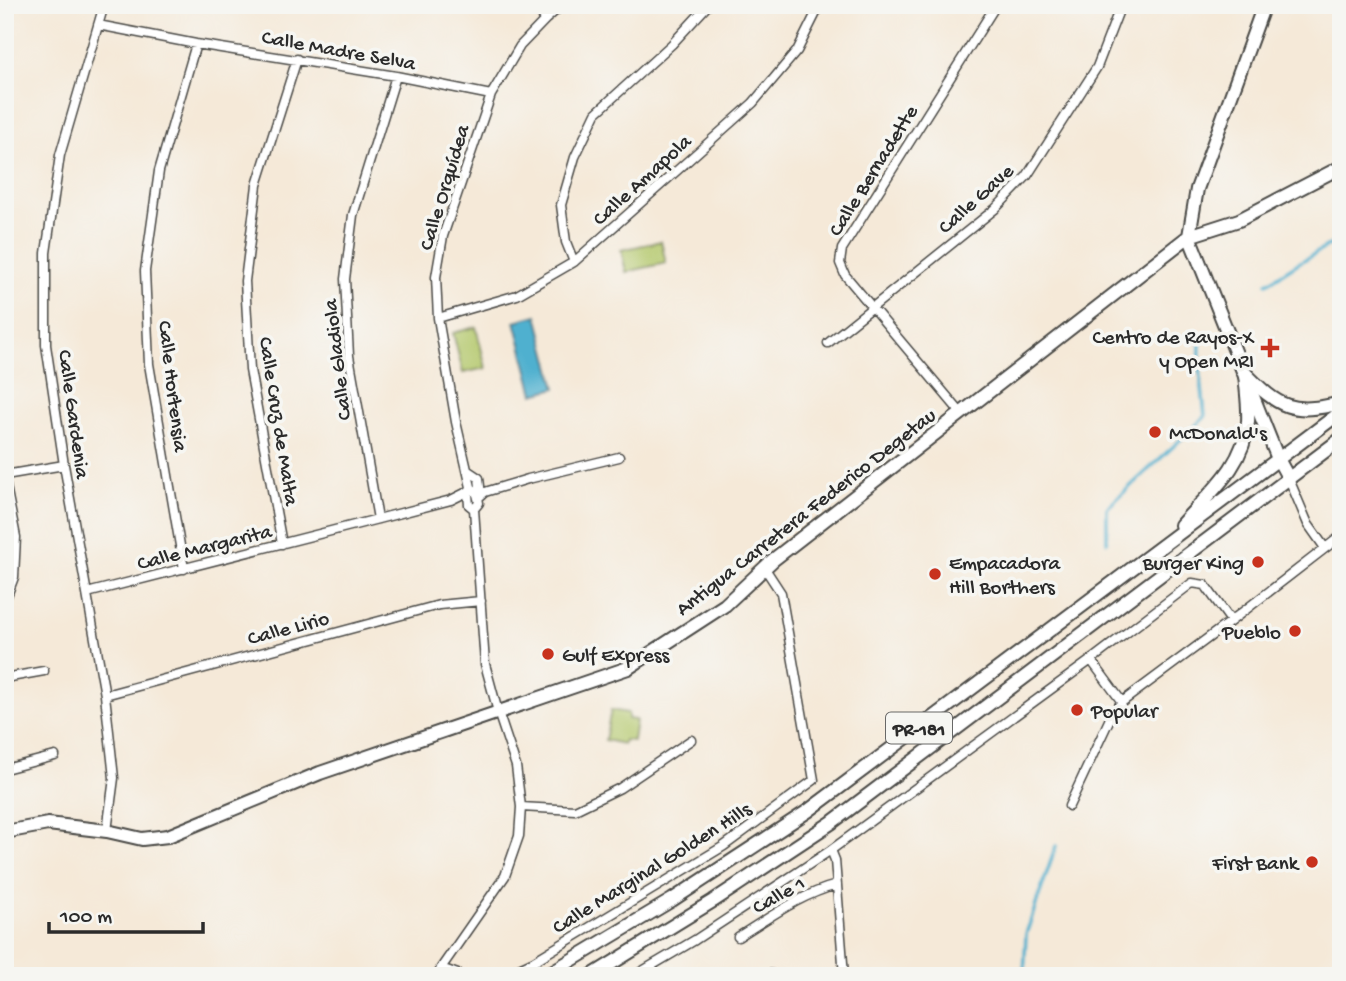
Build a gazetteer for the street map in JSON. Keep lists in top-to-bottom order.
{
  "streets": {
    "main road": ["Antigua Carretera Federico Degetau", "PR-181"],
    "street": [
      "Calle Madre Selva",
      "Calle Bernadette",
      "Calle Amapola",
      "Calle Orquídea",
      "Calle Gave",
      "Calle Gladiola",
      "Calle Hortensia",
      "Calle Gardenia",
      "Calle Cruz de Malta",
      "Calle Margarita",
      "Calle Lirio",
      "Calle Marginal Golden Hills",
      "Calle 1"
    ]
  },
  "crossings": [
    ["Calle Madre Selva", "Calle Orquídea"],
    ["Calle Madre Selva", "Calle Gladiola"],
    ["Calle Madre Selva", "Calle Hortensia"],
    ["Calle Madre Selva", "Calle Gardenia"],
    ["Calle Madre Selva", "Calle Cruz de Malta"],
    ["Calle Bernadette", "Calle Gave"],
    ["Calle Bernadette", "Antigua Carretera Federico Degetau"],
    ["Calle Amapola", "Calle Orquídea"],
    ["Calle Orquídea", "Calle Margarita"],
    ["Calle Gladiola", "Calle Margarita"],
    ["Calle Hortensia", "Calle Margarita"],
    ["Calle Gardenia", "Antigua Carretera Federico Degetau"],
    ["Calle Gardenia", "Calle Margarita"],
    ["Calle Gardenia", "Calle Lirio"],
    ["Calle Cruz de Malta", "Calle Margarita"],
    ["Antigua Carretera Federico Degetau", "Calle Marginal Golden Hills"]
  ],
  "places": {
    "health": ["Centro de Rayos-X y Open MRI"],
    "other": [
      "McDonald's",
      "Burger King",
      "Empacadora Hill Borthers",
      "Pueblo",
      "Gulf Express",
      "Popular",
      "First Bank"
    ]
  },
  "scale_bar": "100 m"
}
